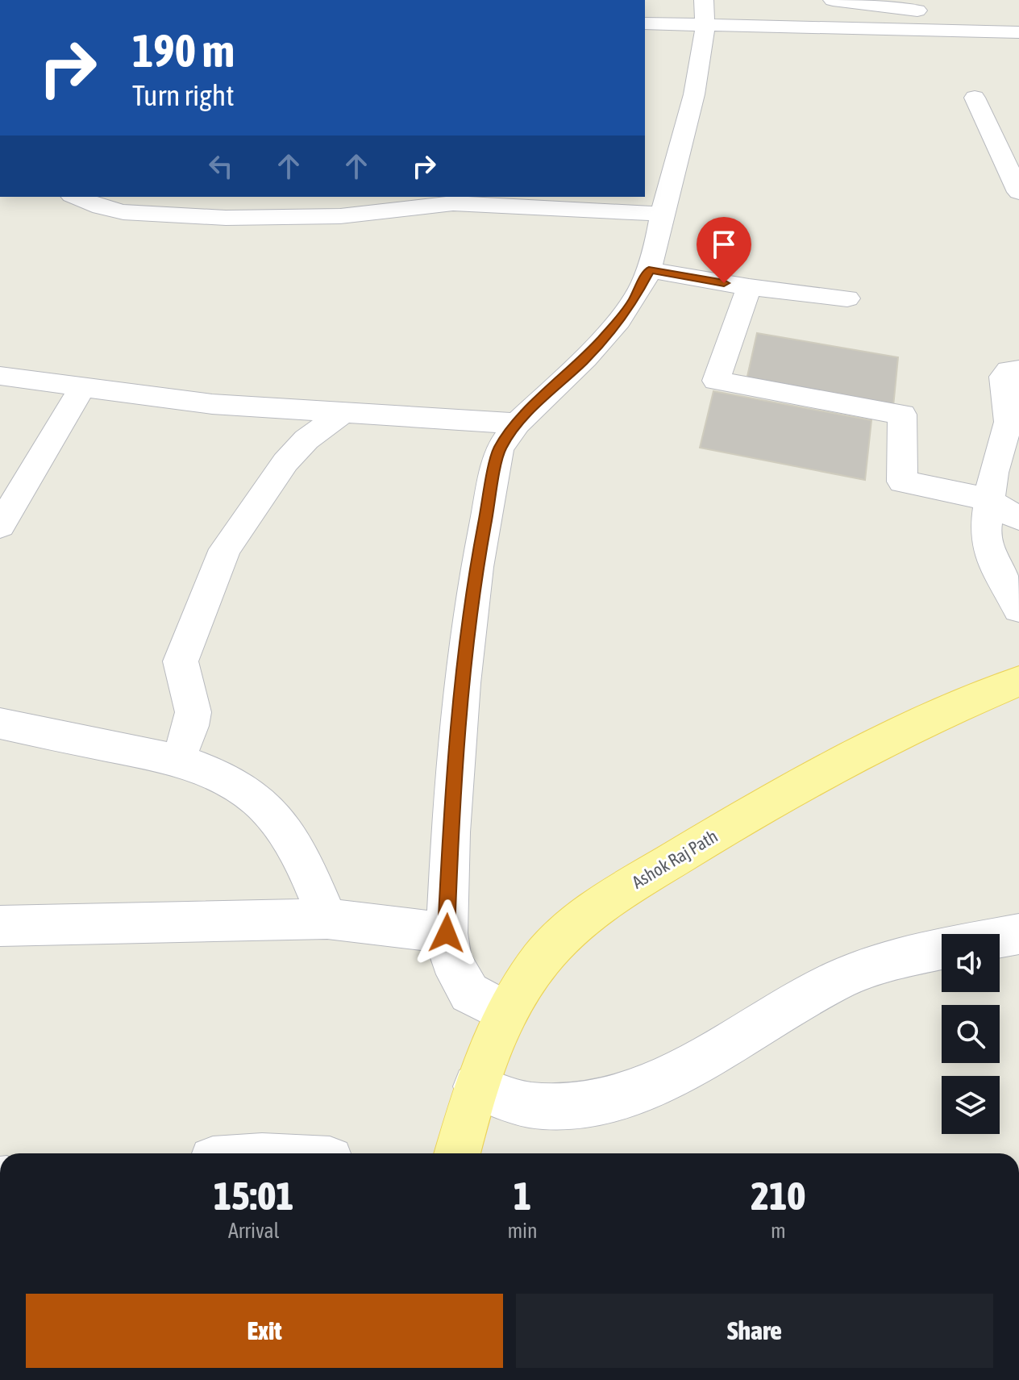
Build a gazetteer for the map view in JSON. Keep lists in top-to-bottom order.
{
  "streets": {
    "main road": ["Ashok Raj Path"]
  },
  "page": {
    "turn": ["190 m", "Turn right"],
    "eta": [
      "15:01",
      "Arrival",
      "1",
      "min",
      "210",
      "m"
    ],
    "buttons": ["Exit", "Share"]
  }
}
